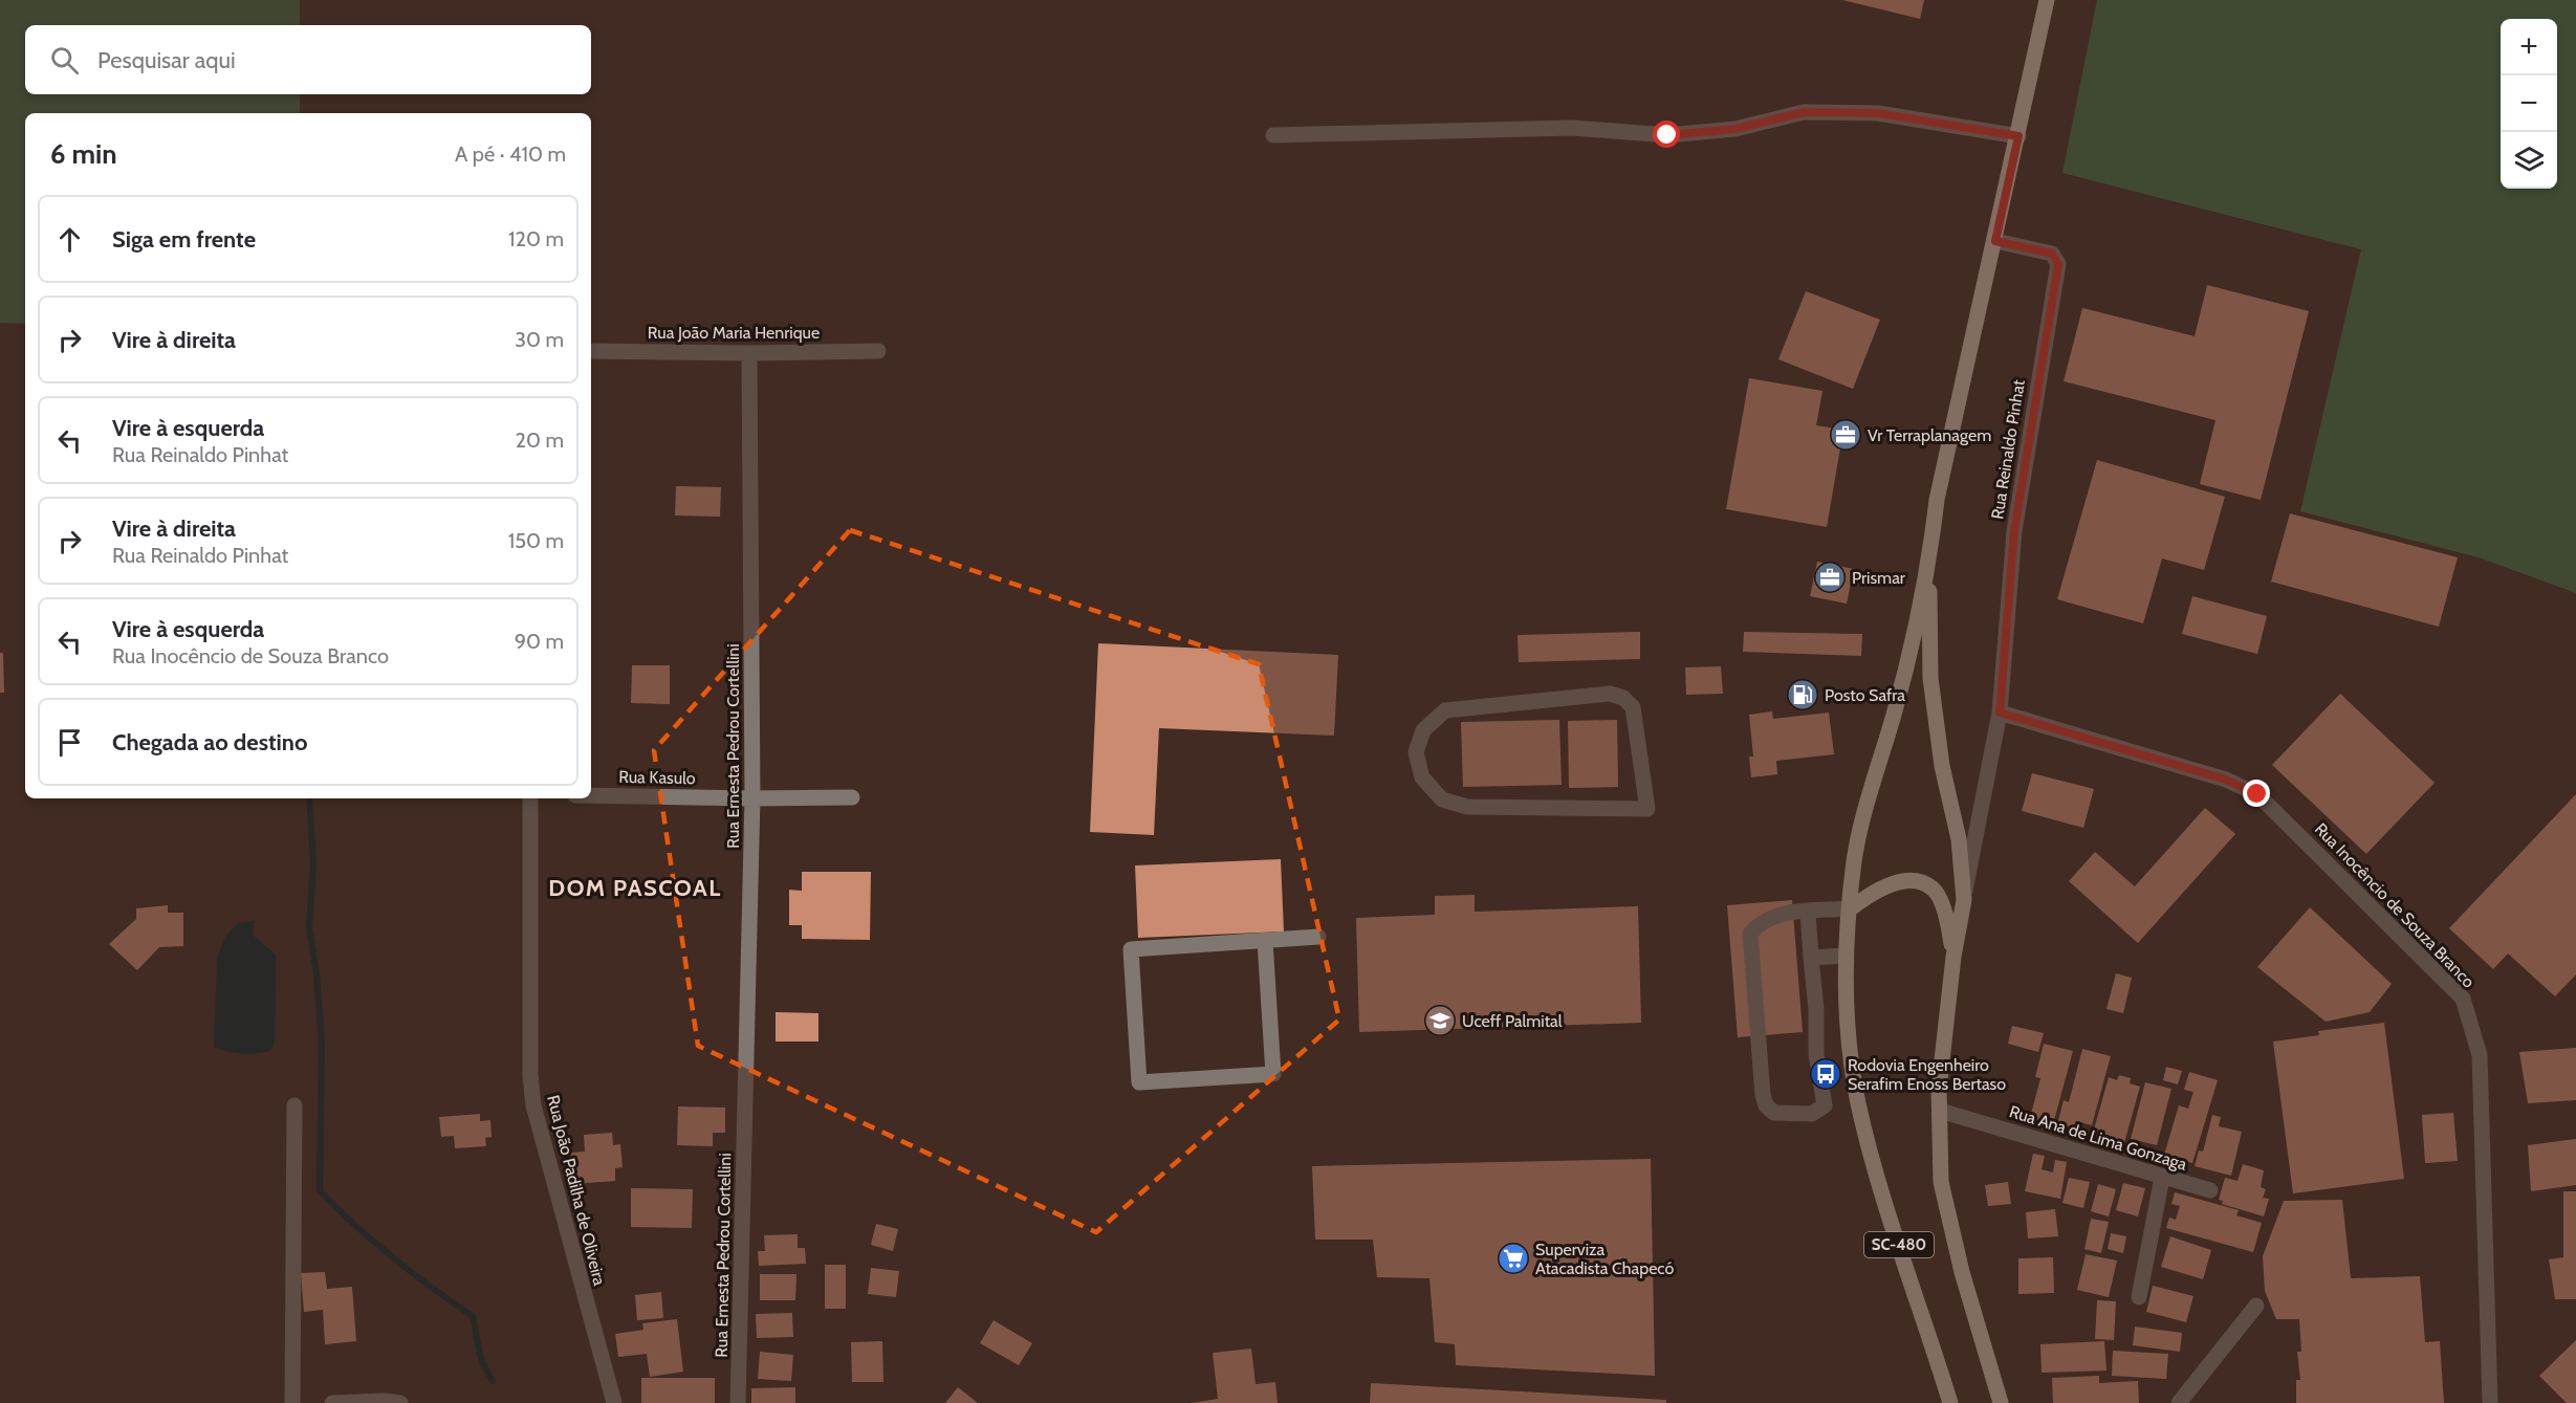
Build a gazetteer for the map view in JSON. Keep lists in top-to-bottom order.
{
  "streets": {
    "main road": ["SC-480"],
    "street": [
      "Rua João Maria Henrique",
      "Rua Reinaldo Pinhat",
      "Rua Ernesta Pedrou Cortellini",
      "Rua Kasulo",
      "Rua Inocêncio de Souza Branco",
      "Rua Ana de Lima Gonzaga",
      "Rua João Padilha de Oliveira"
    ]
  },
  "crossings": [
    ["Rua João Maria Henrique", "Rua Ernesta Pedrou Cortellini"],
    ["Rua Reinaldo Pinhat", "Rua Inocêncio de Souza Branco"],
    ["Rua Reinaldo Pinhat", "SC-480"],
    ["Rua Ernesta Pedrou Cortellini", "Rua Kasulo"]
  ],
  "districts": ["DOM PASCOAL"],
  "places": {
    "office": ["Vr Terraplanagem", "Prismar"],
    "fuel station": ["Posto Safra"],
    "school or university": ["Uceff Palmital"],
    "bus stop": ["Rodovia Engenheiro Serafim Enoss Bertaso"],
    "supermarket": ["Superviza Atacadista Chapecó"]
  },
  "page": {
    "map_buttons": ["+", "−"],
    "search": "Pesquisar aqui",
    "heading": ["6 min", "A pé · 410 m"],
    "list": [
      ["Siga em frente", "120 m"],
      ["Vire à direita", "30 m"],
      ["Vire à esquerda", "Rua Reinaldo Pinhat", "20 m"],
      ["Vire à direita", "Rua Reinaldo Pinhat", "150 m"],
      ["Vire à esquerda", "Rua Inocêncio de Souza Branco", "90 m"],
      "Chegada ao destino"
    ]
  }
}
